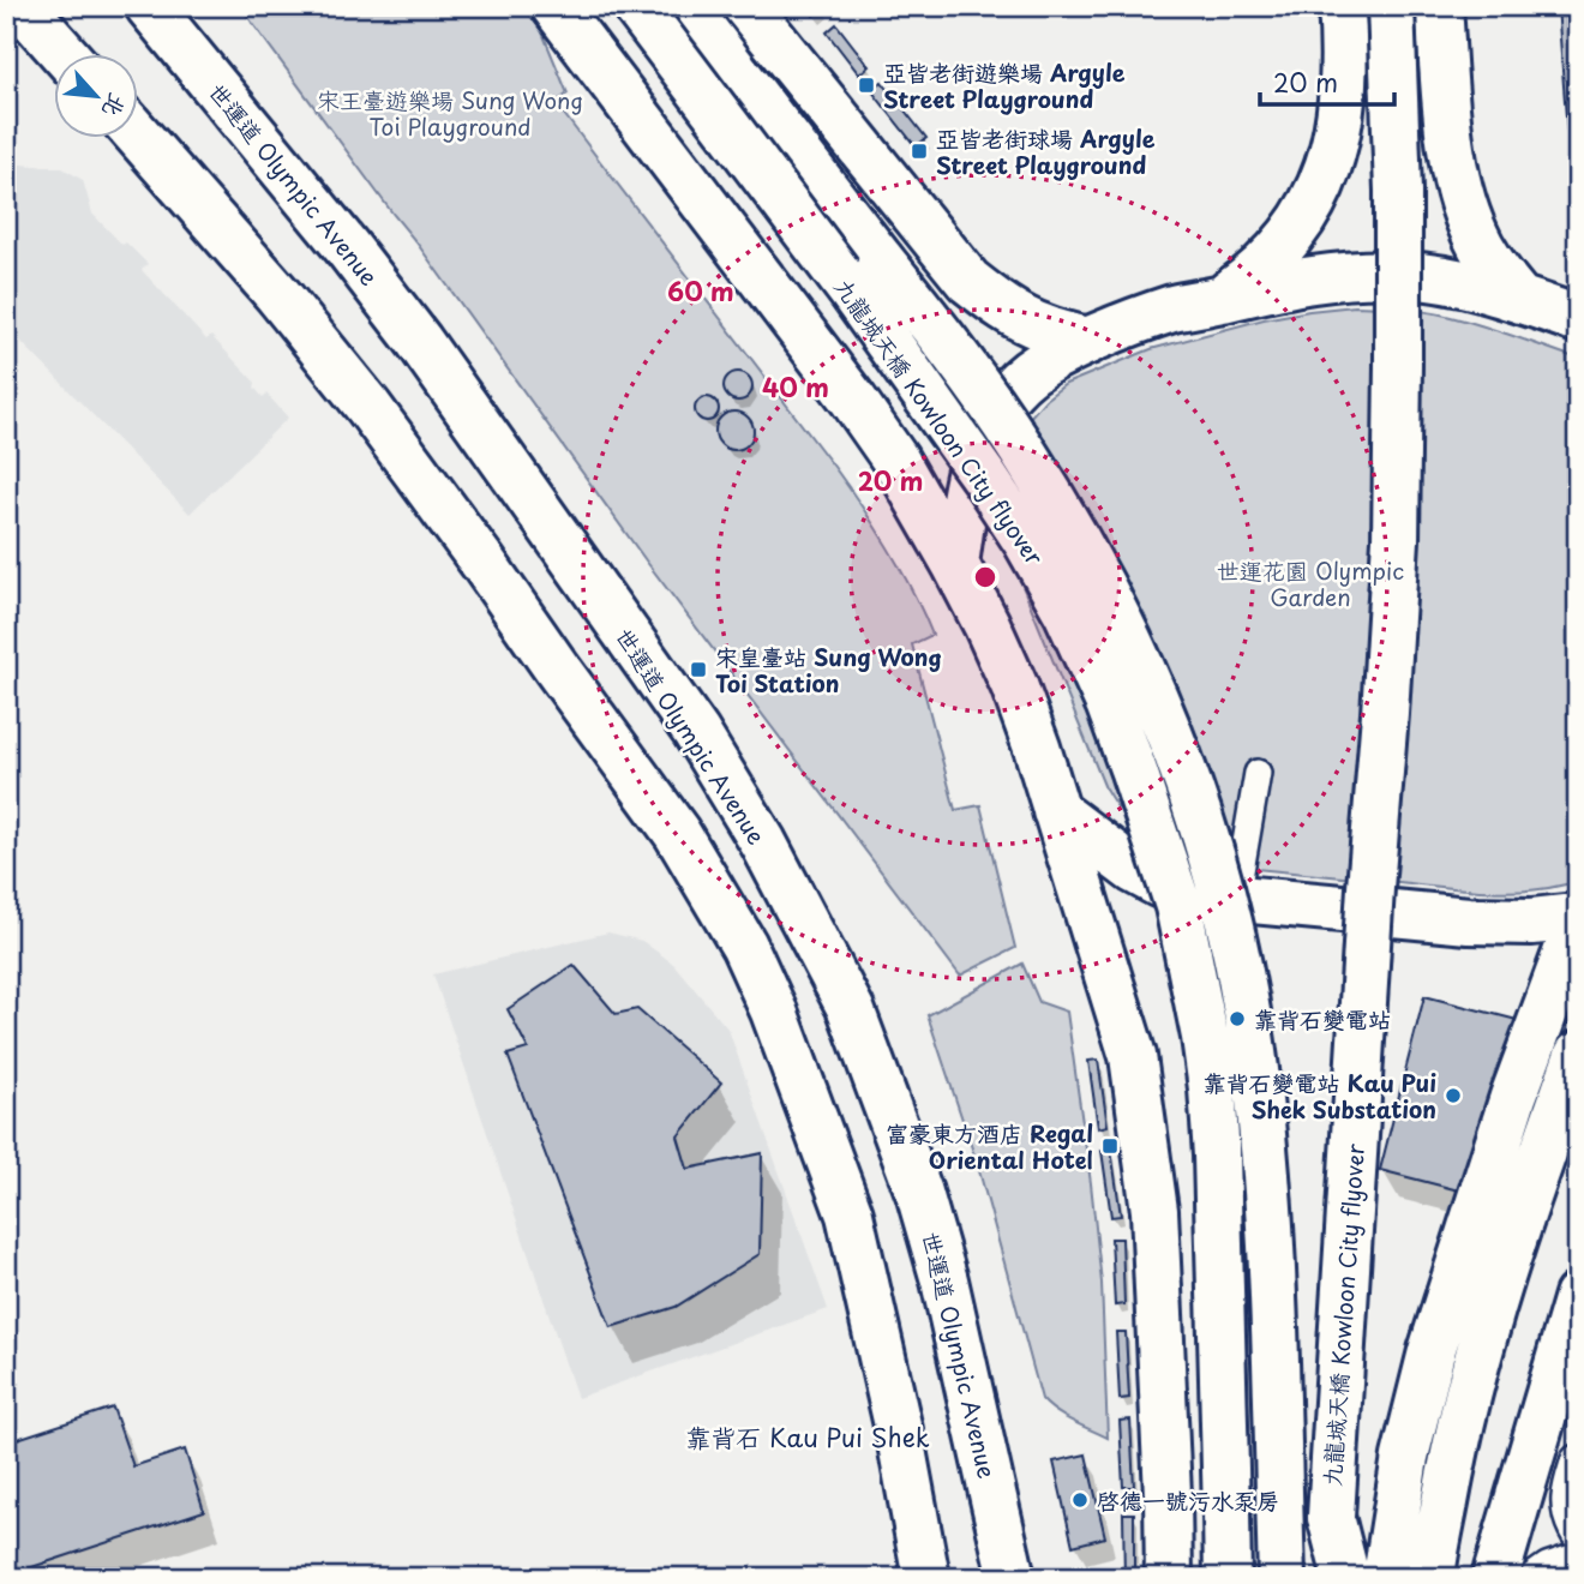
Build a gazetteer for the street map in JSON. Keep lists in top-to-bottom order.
{
  "streets": {
    "main road": ["世運道 Olympic Avenue", "九龍城天橋 Kowloon City flyover"]
  },
  "districts": ["靠背石 Kau Pui Shek"],
  "parks": ["宋王臺遊樂場 Sung Wong Toi Playground", "世運花園 Olympic Garden"],
  "places": {
    "transit": [
      "亞皆老街遊樂場 Argyle Street Playground",
      "亞皆老街球場 Argyle Street Playground",
      "宋皇臺站 Sung Wong Toi Station",
      "富豪東方酒店 Regal Oriental Hotel"
    ],
    "other": ["靠背石變電站", "靠背石變電站 Kau Pui Shek Substation", "啓德一號污水泵房"]
  },
  "scale_bar": "20 m",
  "north": "bottom right",
  "rings": ["60 m", "40 m", "20 m"]
}
